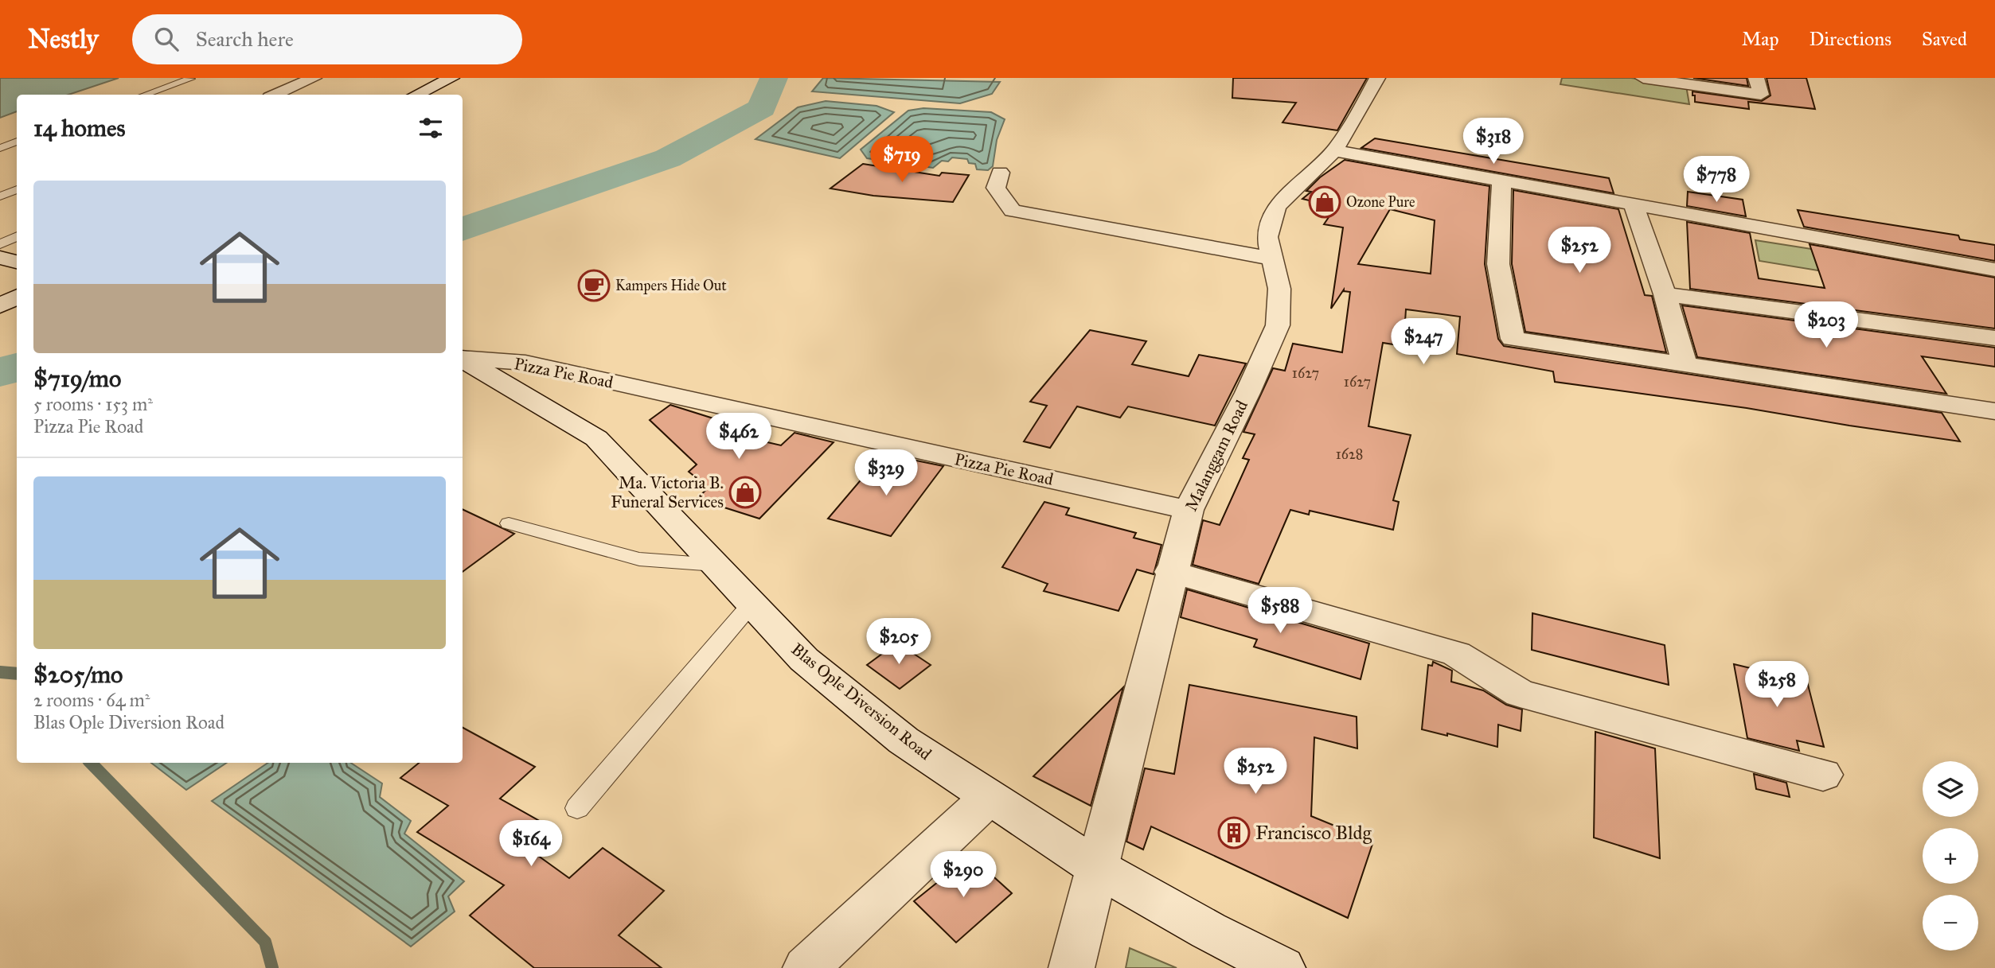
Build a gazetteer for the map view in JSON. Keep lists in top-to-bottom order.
{
  "streets": {
    "street": ["Pizza Pie Road", "Malanggam Road", "Blas Ople Diversion Road"]
  },
  "crossings": [
    ["Pizza Pie Road", "Malanggam Road"],
    ["Malanggam Road", "Blas Ople Diversion Road"]
  ],
  "places": {
    "shop": ["Ozone Pure", "Ma. Victoria B. Funeral Services"],
    "cafe": ["Kampers Hide Out"],
    "building": ["Francisco Bldg"]
  },
  "house_numbers": ["1627", "1627", "1628"],
  "page": {
    "header": "Nestly",
    "search": "Search here",
    "nav": ["Map", "Directions", "Saved"],
    "heading": "14 homes",
    "price": [
      "$318",
      "$719",
      "$778",
      "$252",
      "$203",
      "$247",
      "$462",
      "$329",
      "$588",
      "$205",
      "$258",
      "$252",
      "$164",
      "$290"
    ],
    "list": [
      {
        "name": "$719/mo",
        "note": "5 rooms · 153 m² · Pizza Pie Road"
      },
      {
        "name": "$205/mo",
        "note": "2 rooms · 64 m² · Blas Ople Diversion Road"
      }
    ],
    "map_buttons": ["+", "−"]
  }
}
